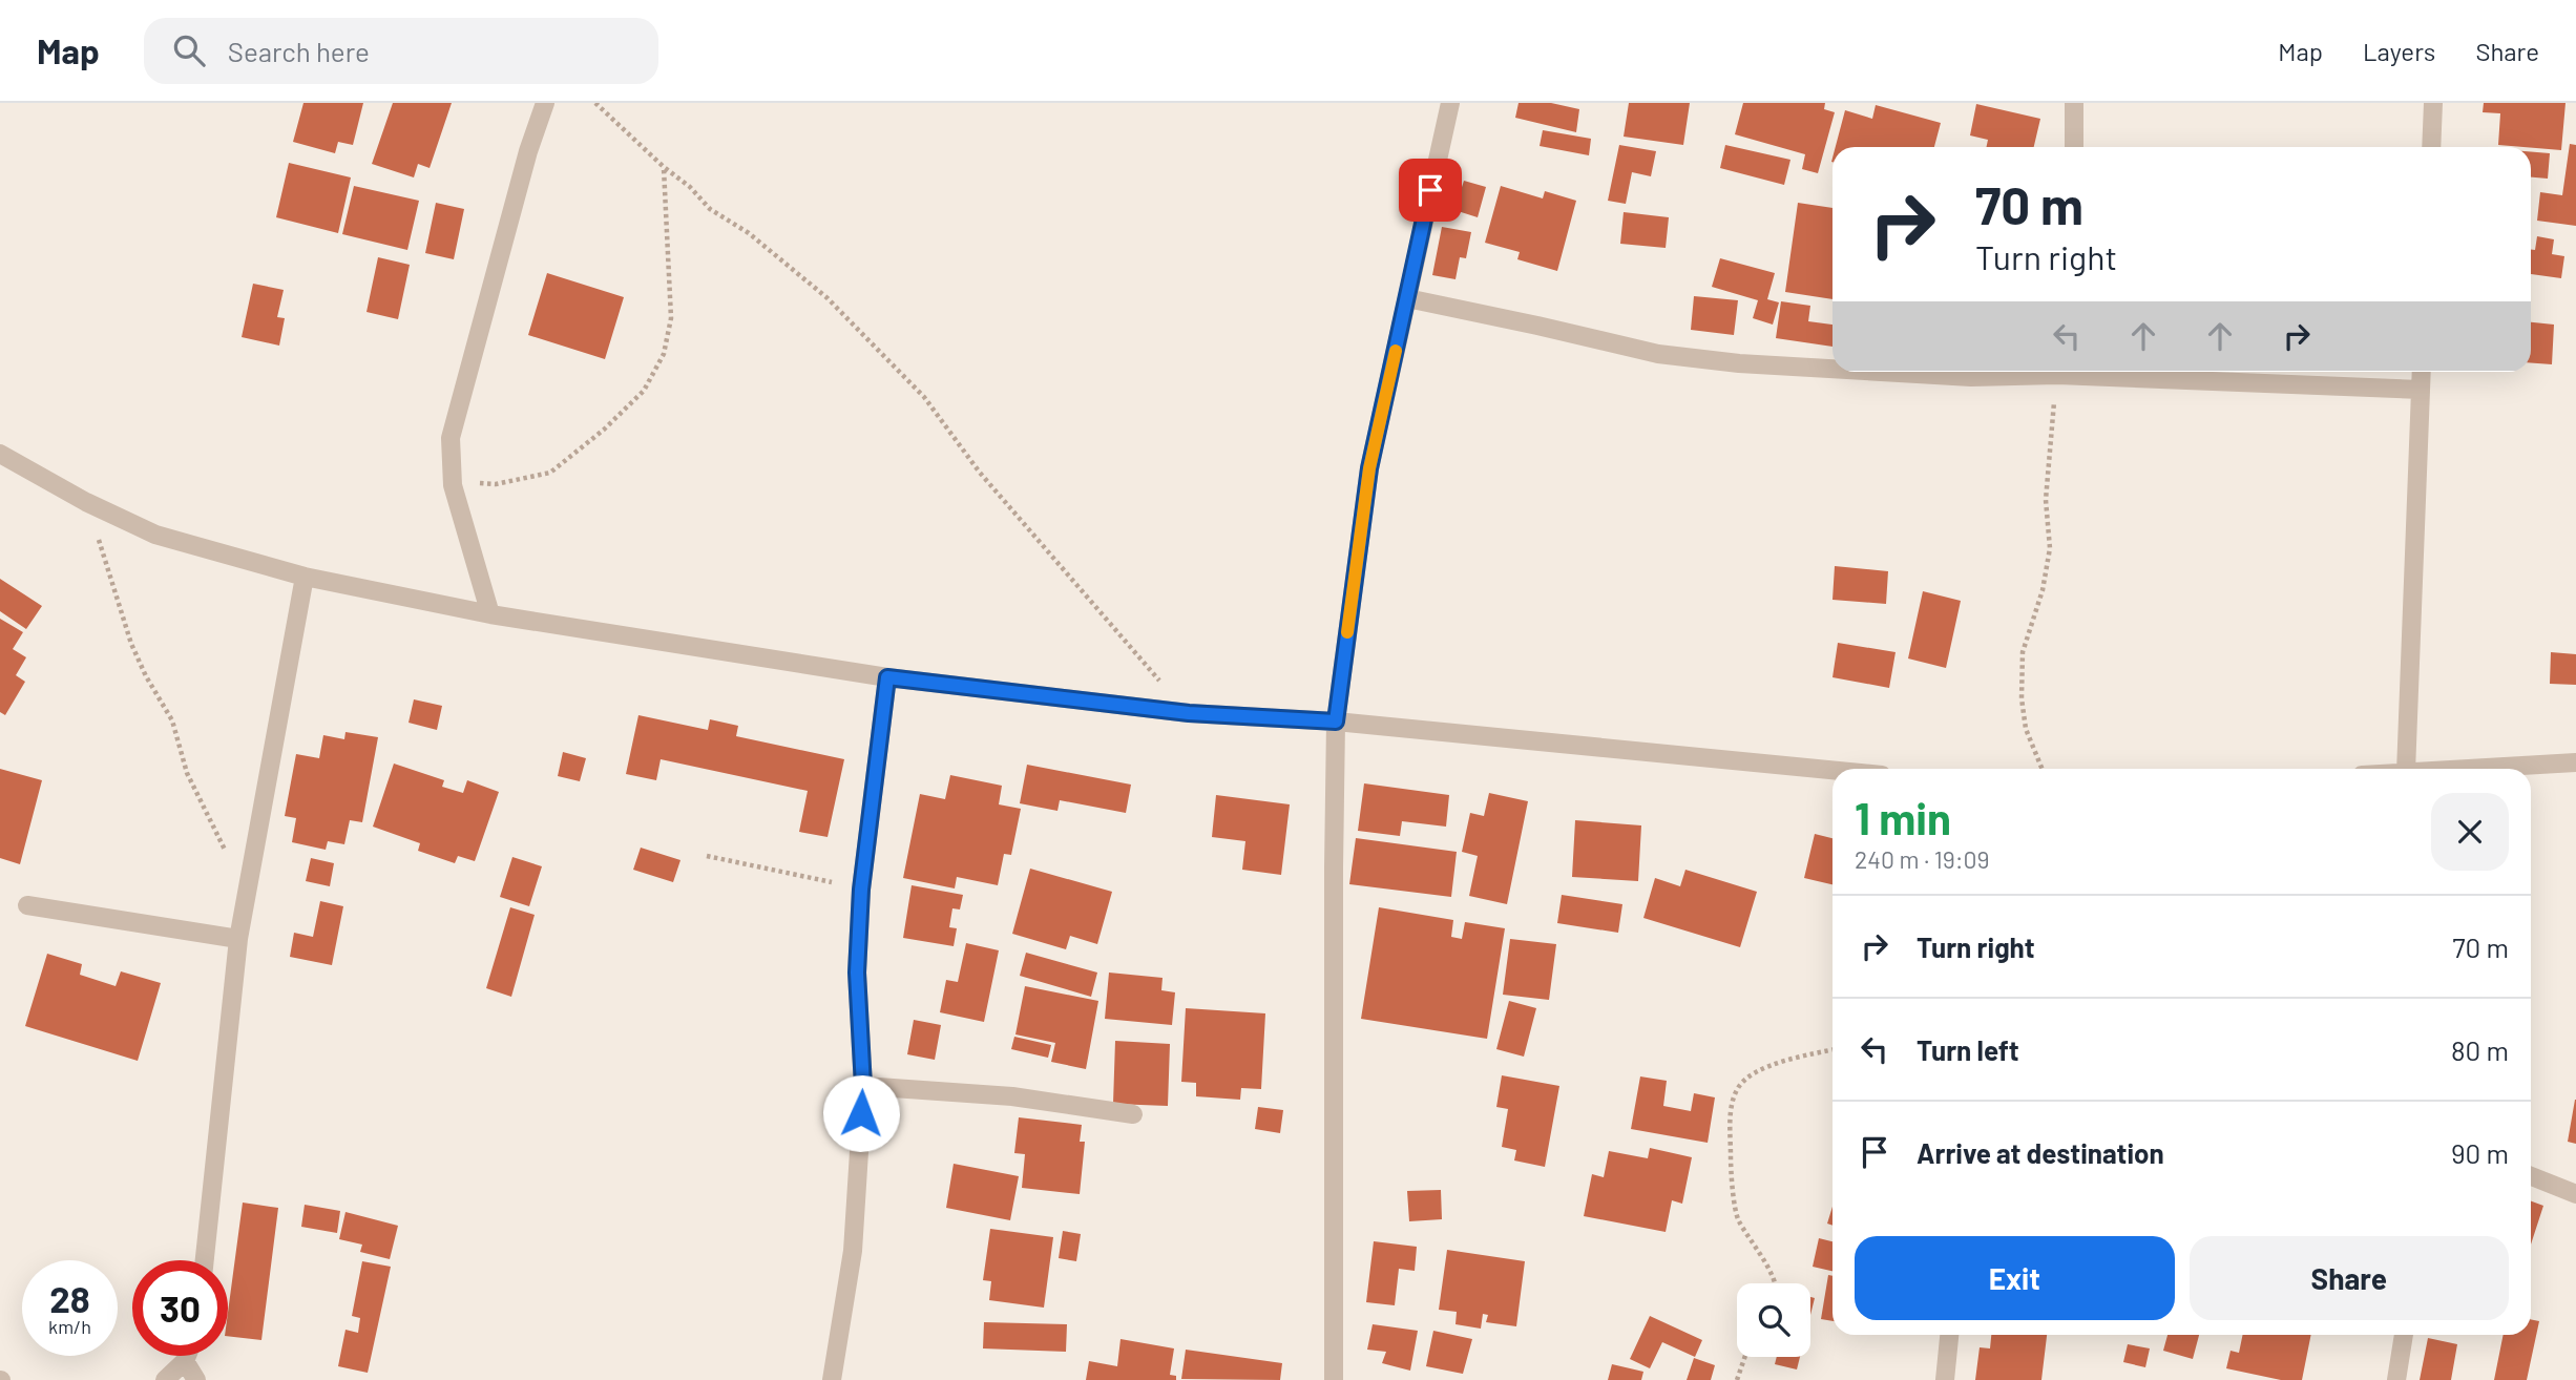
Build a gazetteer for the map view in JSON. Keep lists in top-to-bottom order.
{
  "page": {
    "header": "Map",
    "search": "Search here",
    "nav": ["Map", "Layers", "Share"],
    "turn": ["70 m", "Turn right"],
    "heading": ["1 min", "240 m · 19:09"],
    "list": [
      {
        "name": "Turn right",
        "value": "70 m"
      },
      {
        "name": "Turn left",
        "value": "80 m"
      },
      {
        "name": "Arrive at destination",
        "value": "90 m"
      }
    ],
    "buttons": ["Exit", "Share"],
    "speed": "28 km/h",
    "limit": "30"
  }
}
